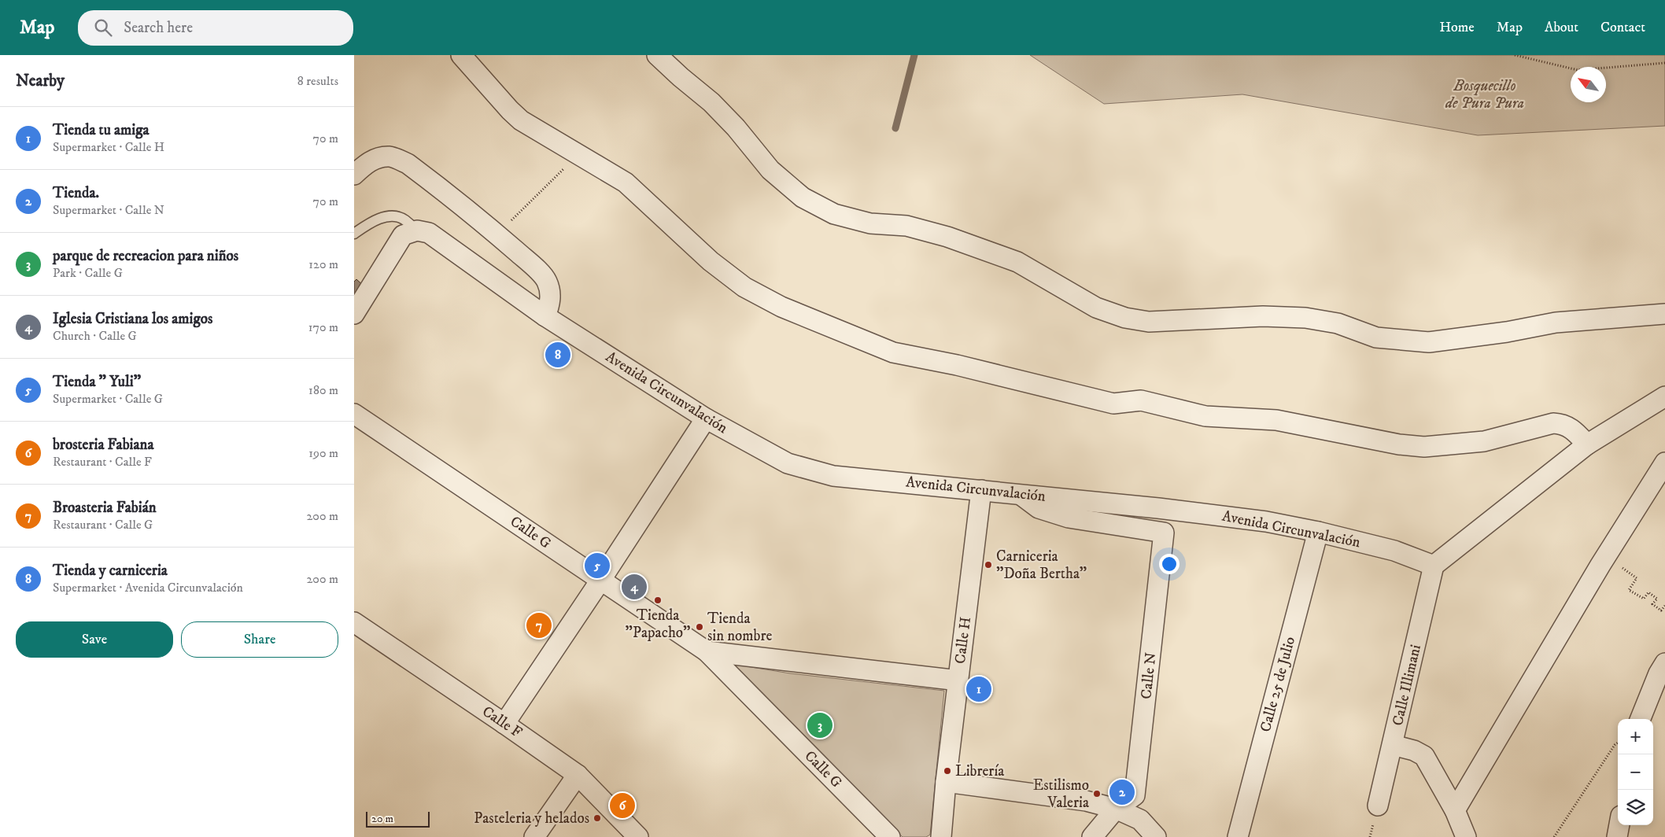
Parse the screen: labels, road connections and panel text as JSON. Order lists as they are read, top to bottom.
{
  "streets": {
    "street": [
      "Avenida Circunvalación",
      "Calle G",
      "Calle H",
      "Calle N",
      "Calle 25 de Julio",
      "Calle Illimani",
      "Calle F"
    ]
  },
  "crossings": [
    ["Avenida Circunvalación", "Calle H"],
    ["Avenida Circunvalación", "Calle N"],
    ["Avenida Circunvalación", "Calle 25 de Julio"],
    ["Avenida Circunvalación", "Calle Illimani"],
    ["Calle G", "Calle H"]
  ],
  "parks": ["Bosquecillo de Pura Pura"],
  "places": [
    "Carniceria \"Doña Bertha\"",
    "Tienda \"Papacho\"",
    "Tienda sin nombre",
    "Librería",
    "Estilismo Valeria",
    "Pasteleria y helados"
  ],
  "scale_bar": "20 m",
  "north": "top left",
  "page": {
    "header": "Map",
    "search": "Search here",
    "nav": [
      "Home",
      "Map",
      "About",
      "Contact"
    ],
    "heading": ["Nearby", "8 results"],
    "list": [
      {
        "mark": "1",
        "name": "Tienda tu amiga",
        "note": "Supermarket · Calle H",
        "value": "70 m"
      },
      {
        "mark": "2",
        "name": "Tienda.",
        "note": "Supermarket · Calle N",
        "value": "70 m"
      },
      {
        "mark": "3",
        "name": "parque de recreacion para niños",
        "note": "Park · Calle G",
        "value": "120 m"
      },
      {
        "mark": "4",
        "name": "Iglesia Cristiana los amigos",
        "note": "Church · Calle G",
        "value": "170 m"
      },
      {
        "mark": "5",
        "name": "Tienda \" Yuli\"",
        "note": "Supermarket · Calle G",
        "value": "180 m"
      },
      {
        "mark": "6",
        "name": "brosteria Fabiana",
        "note": "Restaurant · Calle F",
        "value": "190 m"
      },
      {
        "mark": "7",
        "name": "Broasteria Fabián",
        "note": "Restaurant · Calle G",
        "value": "200 m"
      },
      {
        "mark": "8",
        "name": "Tienda y carniceria",
        "note": "Supermarket · Avenida Circunvalación",
        "value": "200 m"
      }
    ],
    "pins": [
      "8",
      "5",
      "4",
      "7",
      "1",
      "3",
      "2",
      "6"
    ],
    "buttons": ["Save", "Share"],
    "map_buttons": ["+", "−"],
    "scale": "20 m"
  }
}
